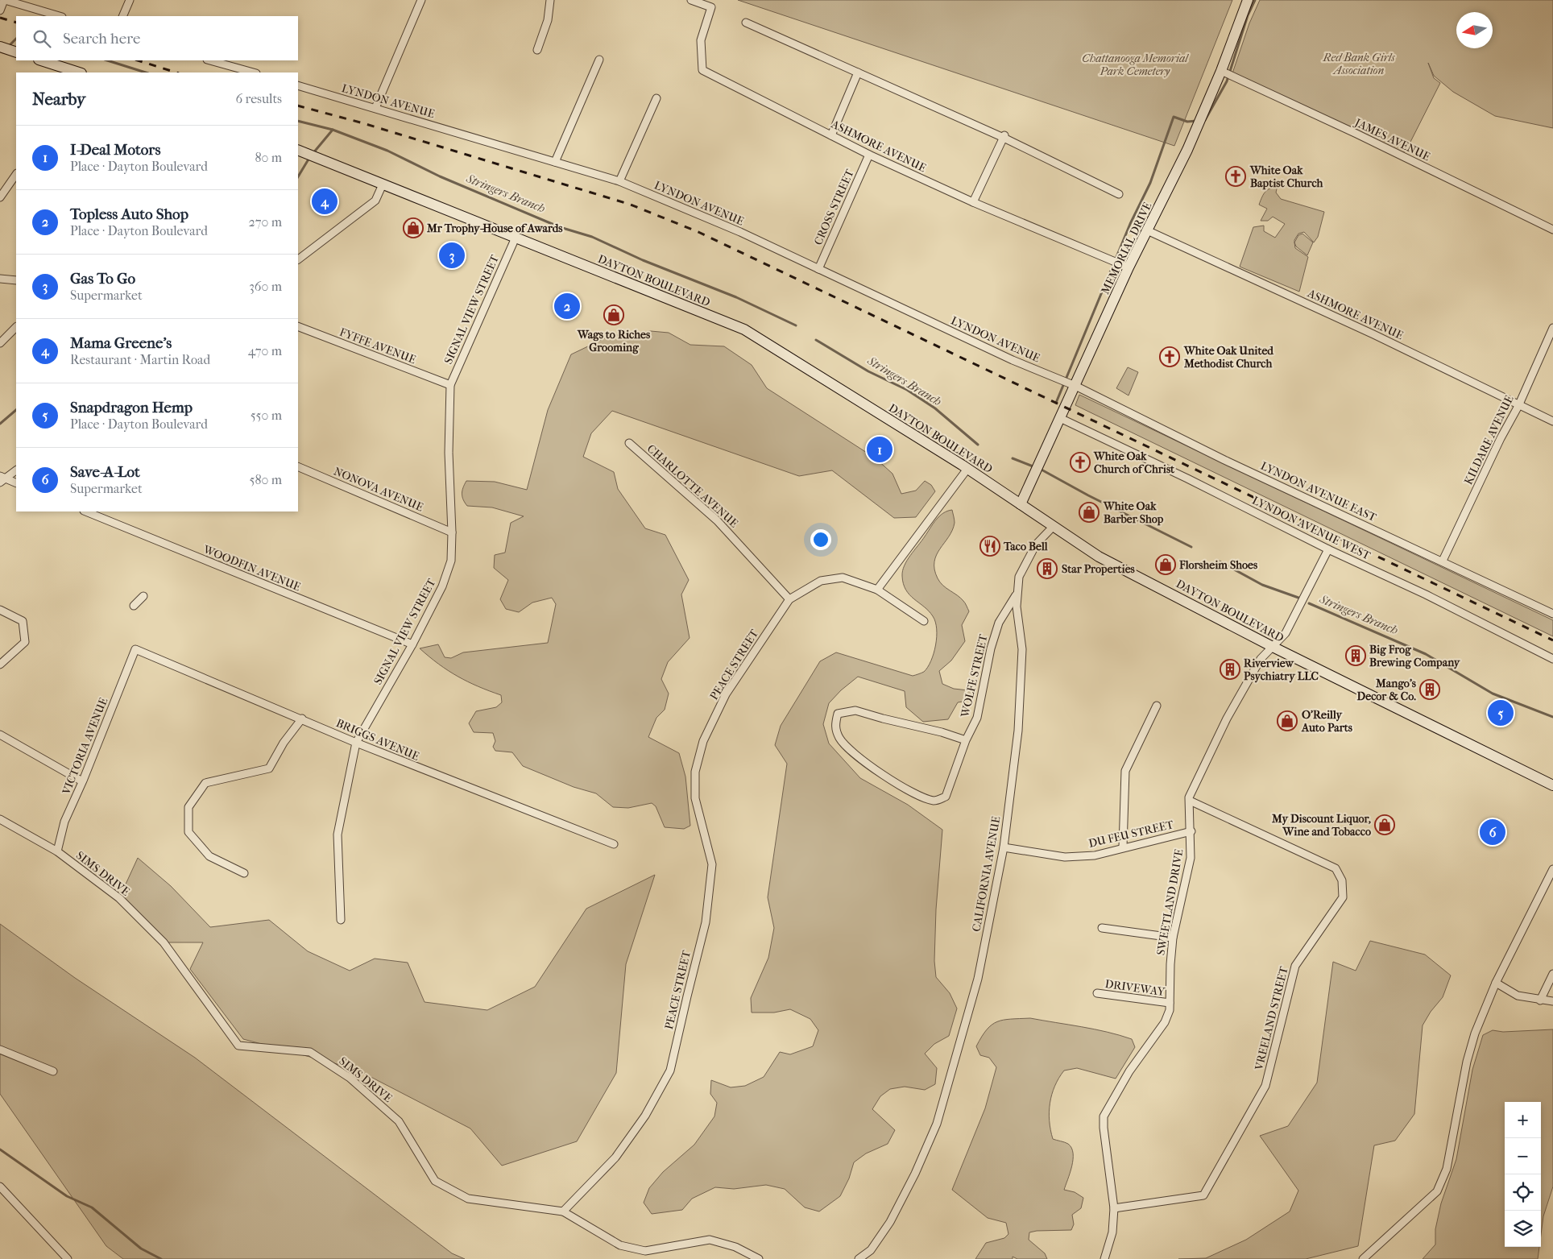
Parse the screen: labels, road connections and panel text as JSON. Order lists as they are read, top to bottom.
{
  "streets": {
    "main road": ["MEMORIAL DRIVE", "DAYTON BOULEVARD"],
    "street": [
      "LYNDON AVENUE",
      "JAMES AVENUE",
      "ASHMORE AVENUE",
      "CROSS STREET",
      "SIGNAL VIEW STREET",
      "FYFFE AVENUE",
      "KILDARE AVENUE",
      "CHARLOTTE AVENUE",
      "NONOVA AVENUE",
      "LYNDON AVENUE EAST",
      "LYNDON AVENUE WEST",
      "WOODFIN AVENUE",
      "PEACE STREET",
      "WOLFE STREET",
      "BRIGGS AVENUE",
      "VICTORIA AVENUE",
      "DU FEU STREET",
      "SIMS DRIVE",
      "CALIFORNIA AVENUE",
      "SWEETLAND DRIVE",
      "DRIVEWAY",
      "VREELAND STREET"
    ]
  },
  "crossings": [
    ["LYNDON AVENUE", "CROSS STREET"],
    ["LYNDON AVENUE", "MEMORIAL DRIVE"],
    ["LYNDON AVENUE", "LYNDON AVENUE EAST"],
    ["JAMES AVENUE", "MEMORIAL DRIVE"],
    ["ASHMORE AVENUE", "CROSS STREET"],
    ["ASHMORE AVENUE", "MEMORIAL DRIVE"],
    ["ASHMORE AVENUE", "KILDARE AVENUE"],
    ["MEMORIAL DRIVE", "DAYTON BOULEVARD"],
    ["MEMORIAL DRIVE", "LYNDON AVENUE EAST"],
    ["MEMORIAL DRIVE", "LYNDON AVENUE WEST"],
    ["DAYTON BOULEVARD", "SIGNAL VIEW STREET"],
    ["DAYTON BOULEVARD", "CALIFORNIA AVENUE"],
    ["DAYTON BOULEVARD", "SWEETLAND DRIVE"],
    ["SIGNAL VIEW STREET", "FYFFE AVENUE"],
    ["SIGNAL VIEW STREET", "NONOVA AVENUE"],
    ["SIGNAL VIEW STREET", "WOODFIN AVENUE"],
    ["SIGNAL VIEW STREET", "BRIGGS AVENUE"],
    ["KILDARE AVENUE", "LYNDON AVENUE EAST"],
    ["CHARLOTTE AVENUE", "PEACE STREET"],
    ["PEACE STREET", "SIMS DRIVE"],
    ["WOLFE STREET", "CALIFORNIA AVENUE"],
    ["BRIGGS AVENUE", "VICTORIA AVENUE"],
    ["VICTORIA AVENUE", "SIMS DRIVE"],
    ["DU FEU STREET", "CALIFORNIA AVENUE"],
    ["DU FEU STREET", "SWEETLAND DRIVE"],
    ["SWEETLAND DRIVE", "DRIVEWAY"],
    ["SWEETLAND DRIVE", "VREELAND STREET"]
  ],
  "water": ["Stringers Branch"],
  "parks": ["Red Bank Girls Association", "Chattanooga Memorial Park Cemetery"],
  "places": {
    "church": ["White Oak Baptist Church", "White Oak United Methodist Church", "White Oak Church of Christ"],
    "shop": [
      "Mr Trophy-House of Awards",
      "Wags to Riches Grooming",
      "White Oak Barber Shop",
      "Florsheim Shoes",
      "O'Reilly Auto Parts",
      "My Discount Liquor, Wine and Tobacco"
    ],
    "restaurant": ["Taco Bell"],
    "building": [
      "Star Properties",
      "Big Frog Brewing Company",
      "Riverview Psychiatry LLC",
      "Mango's Decor & Co."
    ]
  },
  "north": "left",
  "page": {
    "search": "Search here",
    "heading": ["Nearby", "6 results"],
    "list": [
      {
        "mark": "1",
        "name": "I-Deal Motors",
        "note": "Place · Dayton Boulevard",
        "value": "80 m"
      },
      {
        "mark": "2",
        "name": "Topless Auto Shop",
        "note": "Place · Dayton Boulevard",
        "value": "270 m"
      },
      {
        "mark": "3",
        "name": "Gas To Go",
        "note": "Supermarket",
        "value": "360 m"
      },
      {
        "mark": "4",
        "name": "Mama Greene's",
        "note": "Restaurant · Martin Road",
        "value": "470 m"
      },
      {
        "mark": "5",
        "name": "Snapdragon Hemp",
        "note": "Place · Dayton Boulevard",
        "value": "550 m"
      },
      {
        "mark": "6",
        "name": "Save-A-Lot",
        "note": "Supermarket",
        "value": "580 m"
      }
    ],
    "pins": [
      "4",
      "3",
      "2",
      "1",
      "5",
      "6"
    ],
    "map_buttons": ["+", "−"]
  }
}
